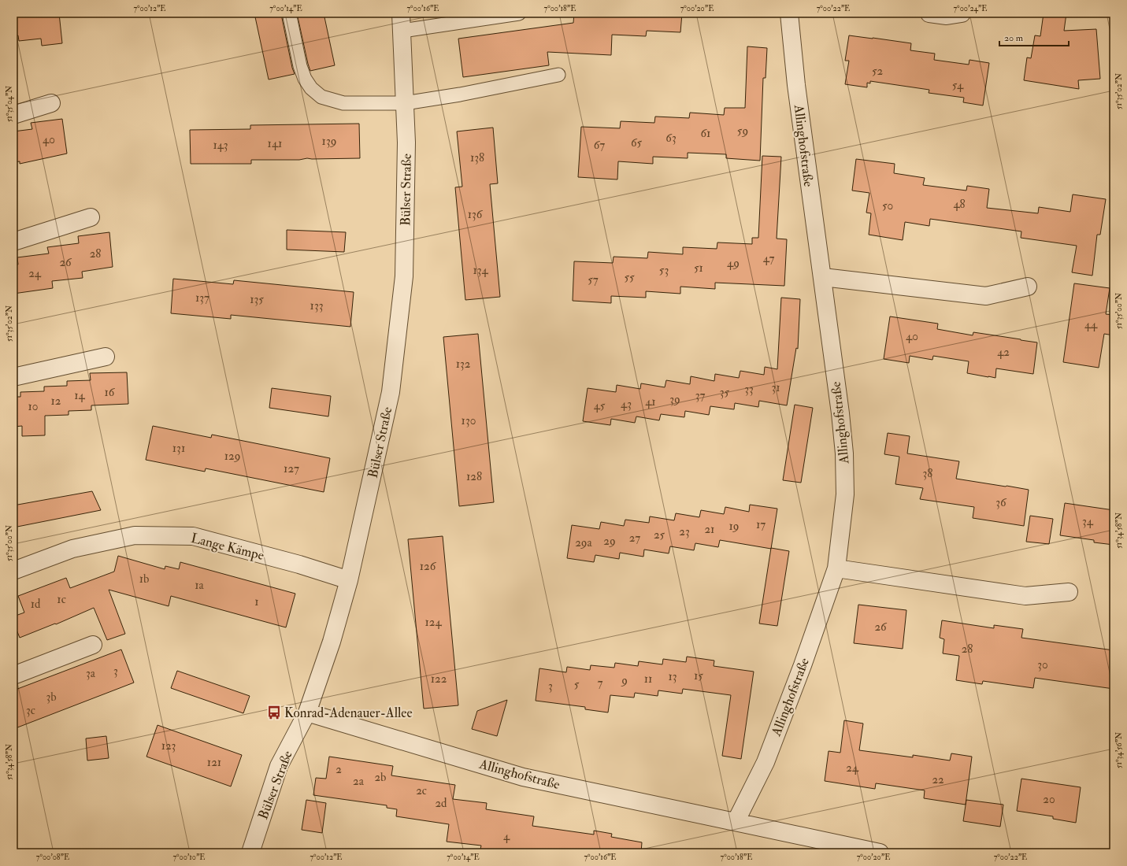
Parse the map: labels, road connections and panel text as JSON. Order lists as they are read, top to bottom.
{
  "streets": {
    "street": ["Allinghofstraße", "Bülser Straße", "Lange Kämpe"]
  },
  "crossings": [
    ["Allinghofstraße", "Bülser Straße"],
    ["Bülser Straße", "Lange Kämpe"]
  ],
  "places": {
    "bus stop": ["Konrad-Adenauer-Allee"]
  },
  "house_numbers": [
    "52",
    "54",
    "59",
    "61",
    "63",
    "40",
    "139",
    "65",
    "141",
    "143",
    "67",
    "138",
    "48",
    "50",
    "136",
    "28",
    "47",
    "26",
    "49",
    "51",
    "134",
    "53",
    "24",
    "55",
    "57",
    "137",
    "135",
    "133",
    "44",
    "40",
    "42",
    "132",
    "31",
    "33",
    "16",
    "35",
    "14",
    "37",
    "39",
    "12",
    "41",
    "43",
    "45",
    "10",
    "130",
    "131",
    "129",
    "127",
    "38",
    "128",
    "36",
    "34",
    "17",
    "19",
    "21",
    "23",
    "25",
    "27",
    "29",
    "29a",
    "126",
    "1b",
    "1a",
    "1c",
    "1",
    "1d",
    "124",
    "26",
    "28",
    "30",
    "3",
    "3a",
    "15",
    "13",
    "122",
    "11",
    "9",
    "7",
    "5",
    "3",
    "3b",
    "3c",
    "123",
    "121",
    "24",
    "2",
    "2b",
    "22",
    "2a",
    "2c",
    "20",
    "2d",
    "4"
  ],
  "scale_bar": "20 m",
  "coordinates": [
    "7°00'12\"E",
    "7°00'14\"E",
    "7°00'16\"E",
    "7°00'18\"E",
    "7°00'20\"E",
    "7°00'22\"E",
    "7°00'24\"E",
    "51°35'02\"N",
    "51°35'04\"N",
    "51°35'00\"N",
    "51°34'58\"N",
    "51°34'56\"N",
    "7°00'08\"E",
    "7°00'10\"E"
  ]
}
